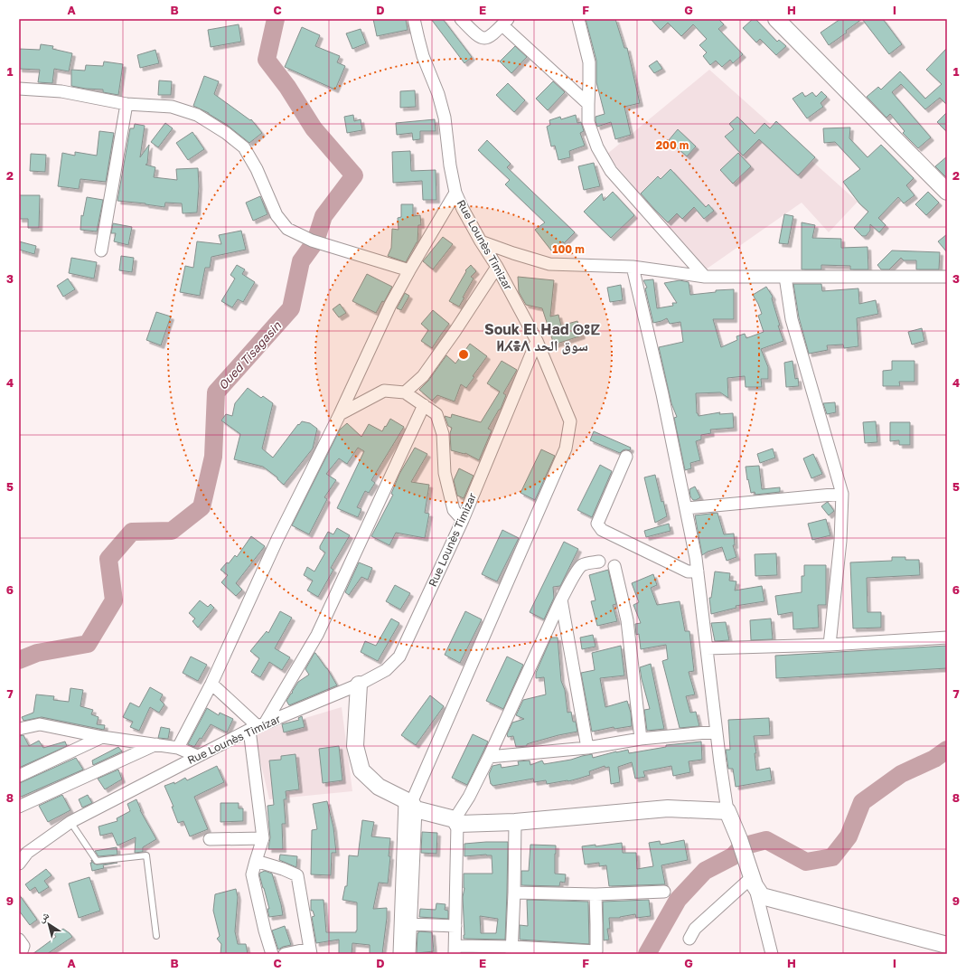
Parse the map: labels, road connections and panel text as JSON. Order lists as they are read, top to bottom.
{
  "streets": {
    "street": ["Rue Lounès Timizar"]
  },
  "districts": ["Souk El Had ⵙⵓⵇ ⵍⵃⴻⴷ سوق الحد"],
  "water": ["Oued Tisagasin"],
  "north": "top left",
  "grid": {
    "columns": [
      "A",
      "B",
      "C",
      "D",
      "E",
      "F",
      "G",
      "H",
      "I"
    ],
    "rows": [
      "1",
      "2",
      "3",
      "4",
      "5",
      "6",
      "7",
      "8",
      "9"
    ]
  },
  "rings": ["200 m", "100 m"]
}
